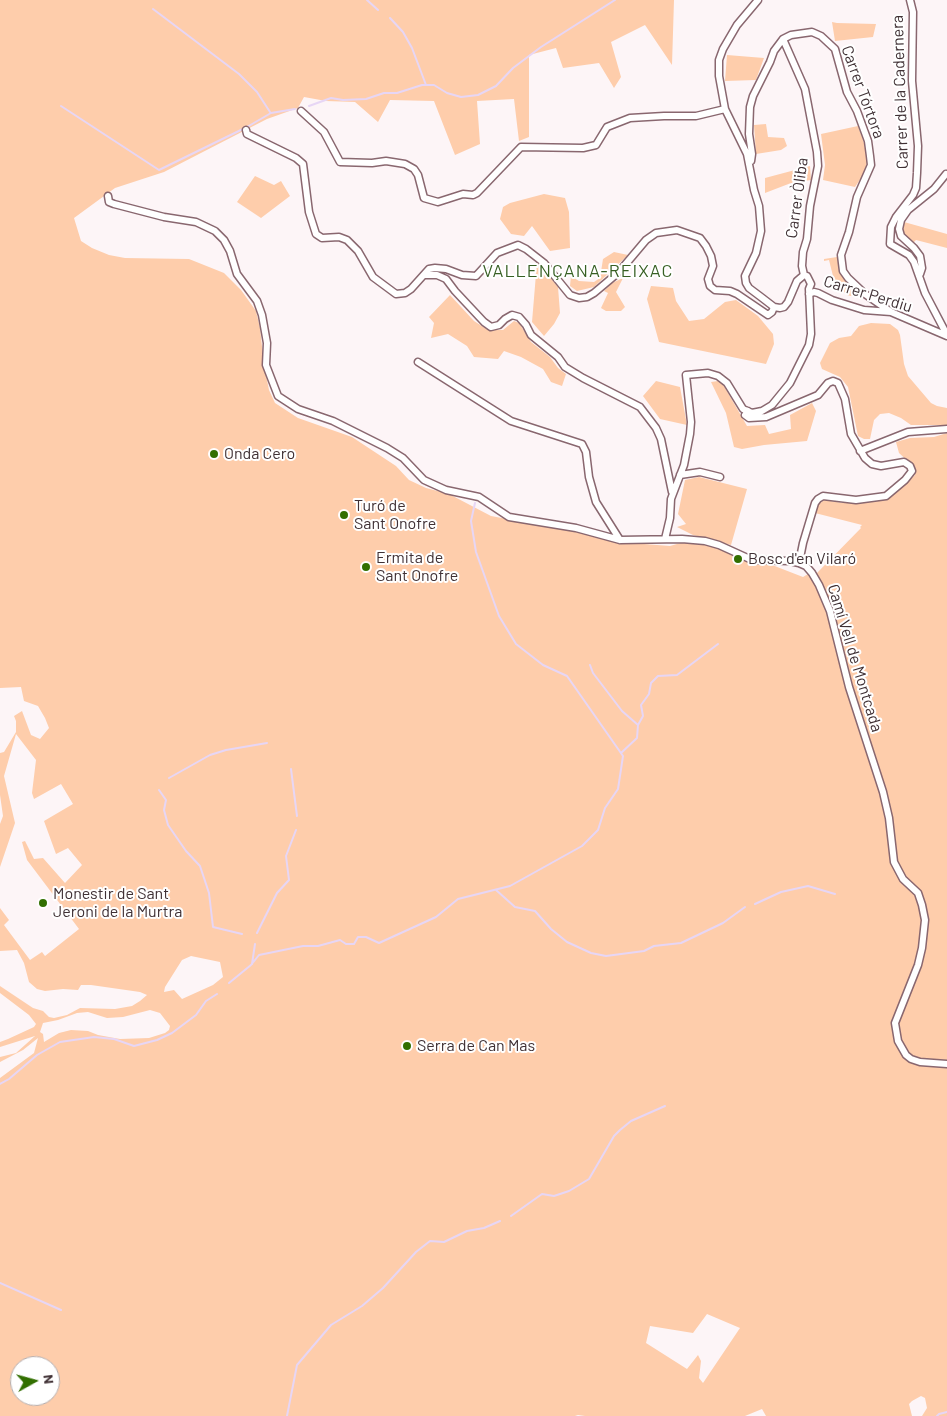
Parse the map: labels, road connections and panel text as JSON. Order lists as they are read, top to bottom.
{
  "streets": {
    "street": [
      "Carrer Tórtora",
      "Carrer de la Cadernera",
      "Carrer Òliba",
      "Carrer Perdiu",
      "Camí Vell de Montcada"
    ]
  },
  "crossings": [
    ["Carrer Tórtora", "Carrer Òliba"],
    ["Carrer Tórtora", "Carrer Perdiu"],
    ["Carrer de la Cadernera", "Carrer Perdiu"]
  ],
  "districts": ["VALLENÇANA-REIXAC"],
  "places": [
    "Onda Cero",
    "Turó de Sant Onofre",
    "Bosc d'en Vilaró",
    "Ermita de Sant Onofre",
    "Monestir de Sant Jeroni de la Murtra",
    "Serra de Can Mas"
  ],
  "north": "right"
}
